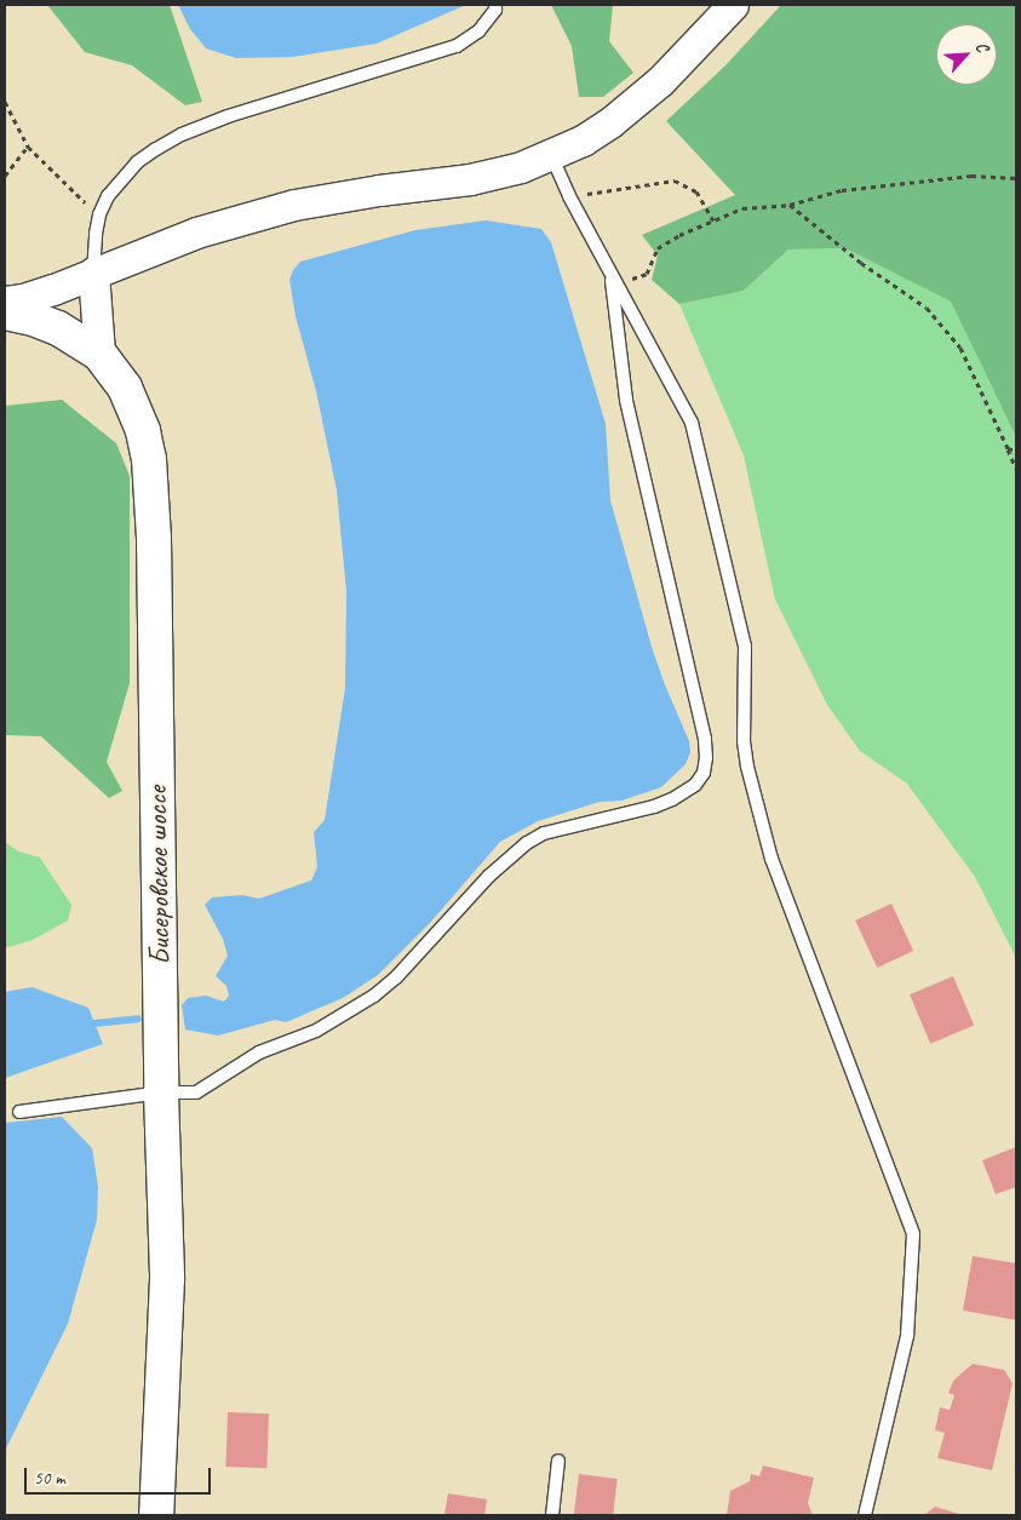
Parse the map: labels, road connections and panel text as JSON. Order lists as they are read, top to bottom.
{
  "streets": {
    "main road": ["Бисеровское шоссе"]
  },
  "scale_bar": "50 m",
  "north": "top right"
}
